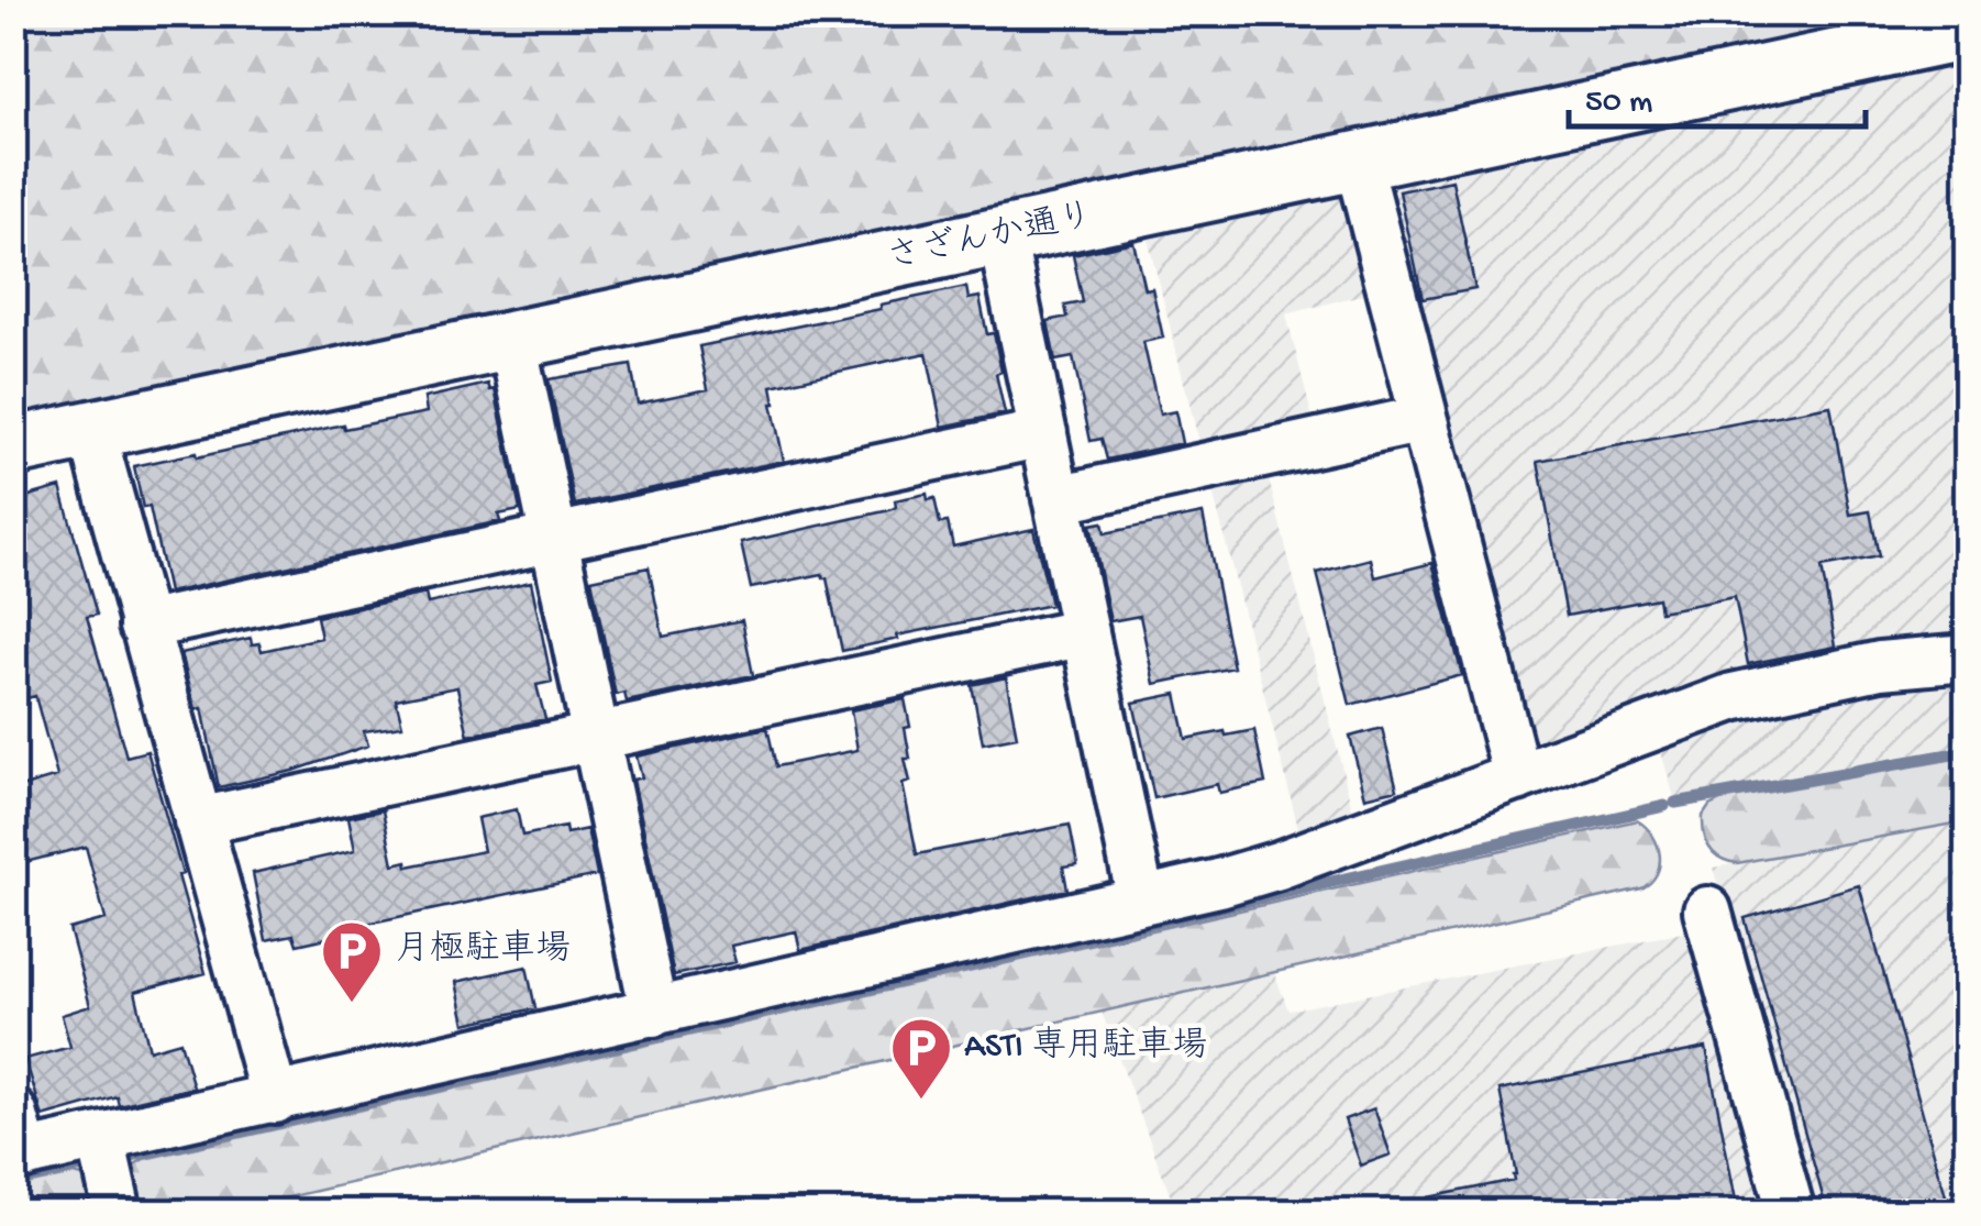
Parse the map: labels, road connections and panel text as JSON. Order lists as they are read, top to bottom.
{
  "streets": {
    "street": ["さざんか通り"]
  },
  "places": {
    "parking": ["月極駐車場", "ASTI 専用駐車場"]
  },
  "scale_bar": "50 m"
}
